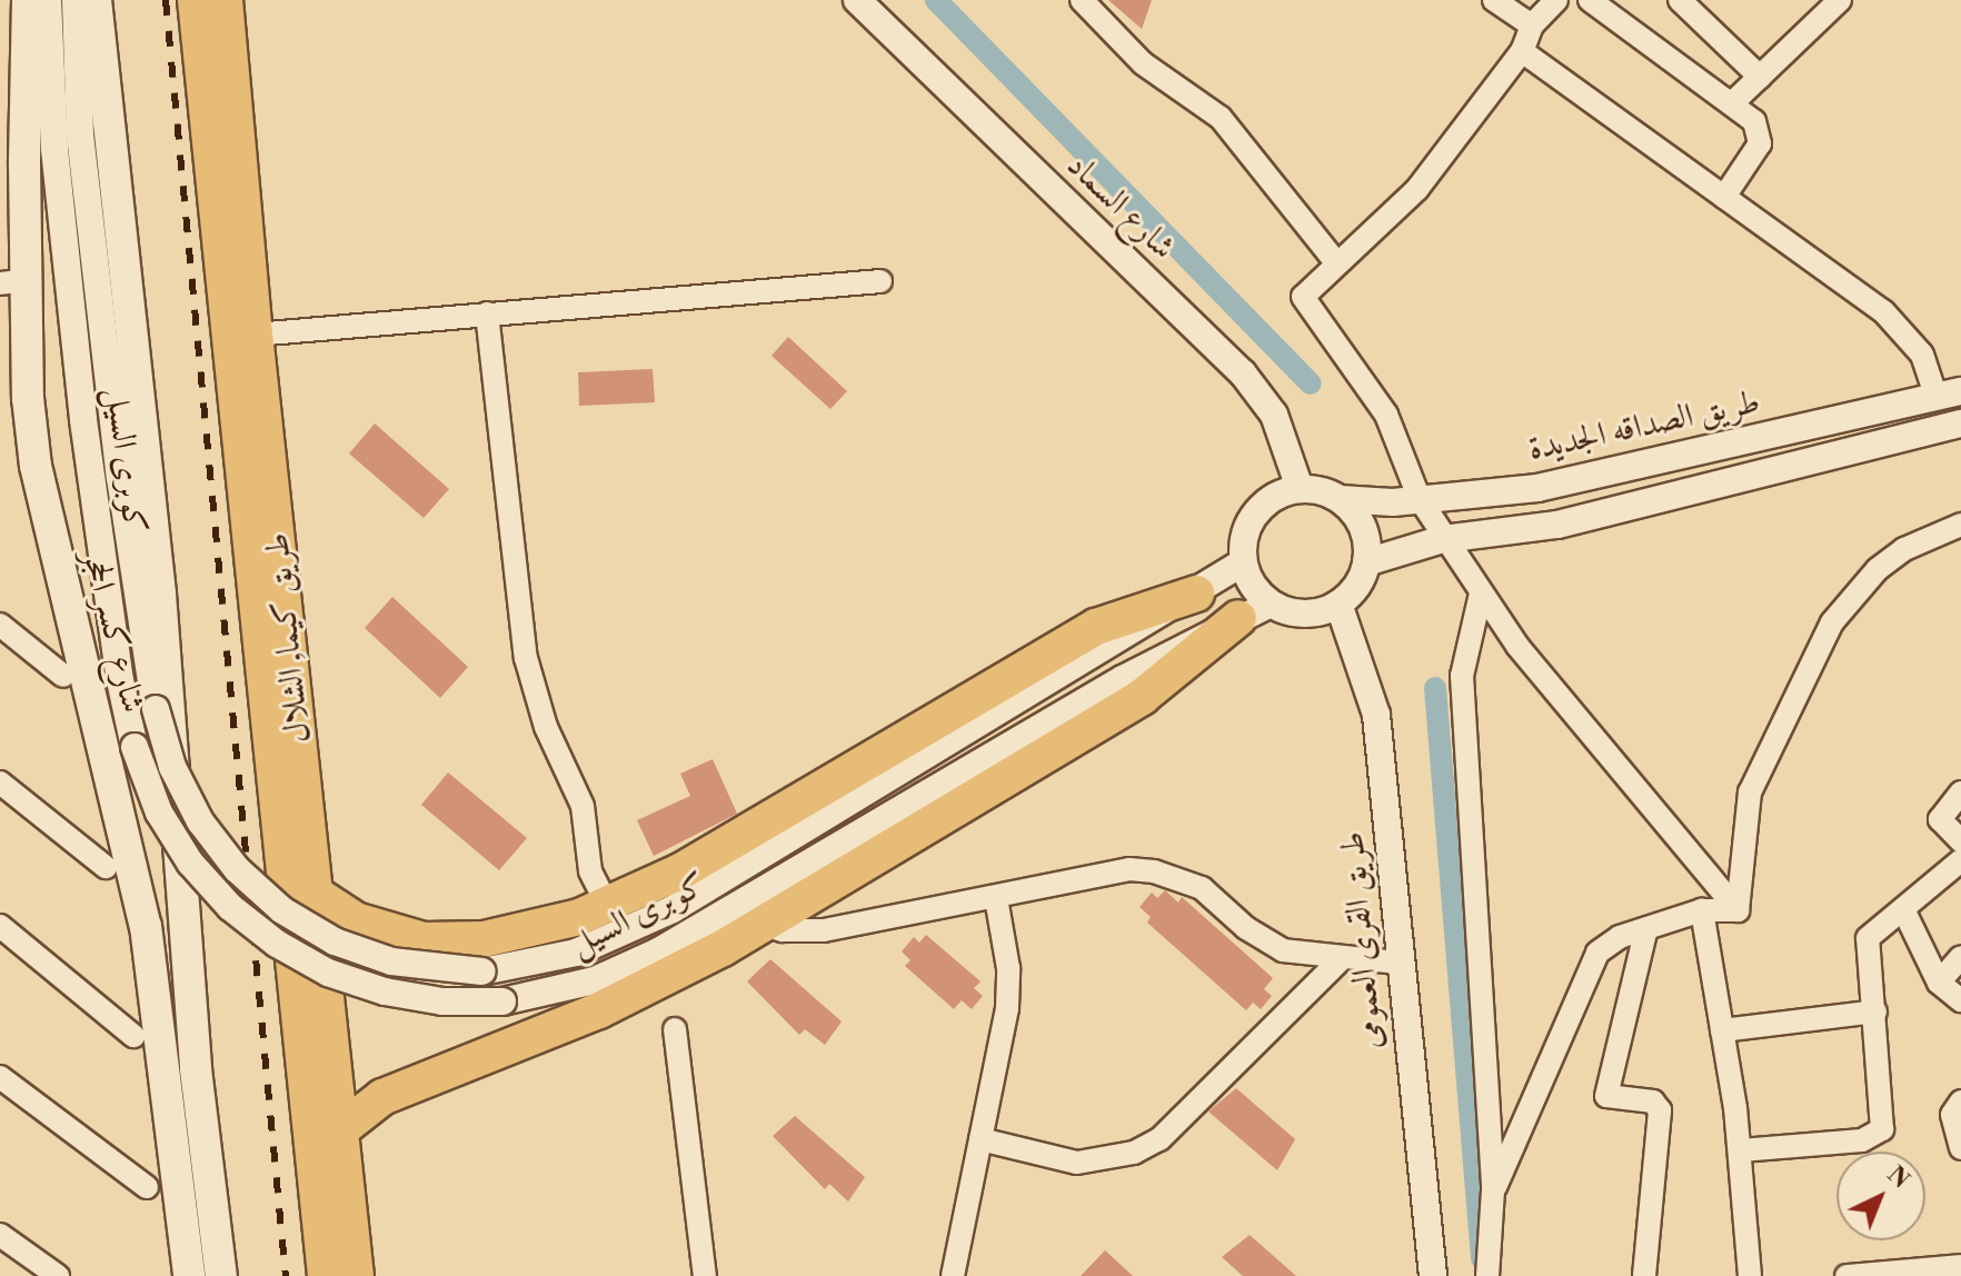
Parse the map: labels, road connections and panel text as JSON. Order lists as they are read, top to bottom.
{
  "streets": {
    "highway": ["طريق كيما, الشلال"],
    "main road": ["شارع كسر الحجر"],
    "street": [
      "شارع السماد",
      "طريق الصداقه الجديدة",
      "كوبرى السيل",
      "طريق القرى العمومى"
    ]
  },
  "crossings": [
    ["شارع السماد", "طريق الصداقه الجديدة"],
    ["شارع السماد", "كوبرى السيل"],
    ["شارع السماد", "طريق القرى العمومى"],
    ["طريق الصداقه الجديدة", "كوبرى السيل"],
    ["طريق الصداقه الجديدة", "طريق القرى العمومى"],
    ["كوبرى السيل", "طريق القرى العمومى"]
  ],
  "north": "top right"
}
